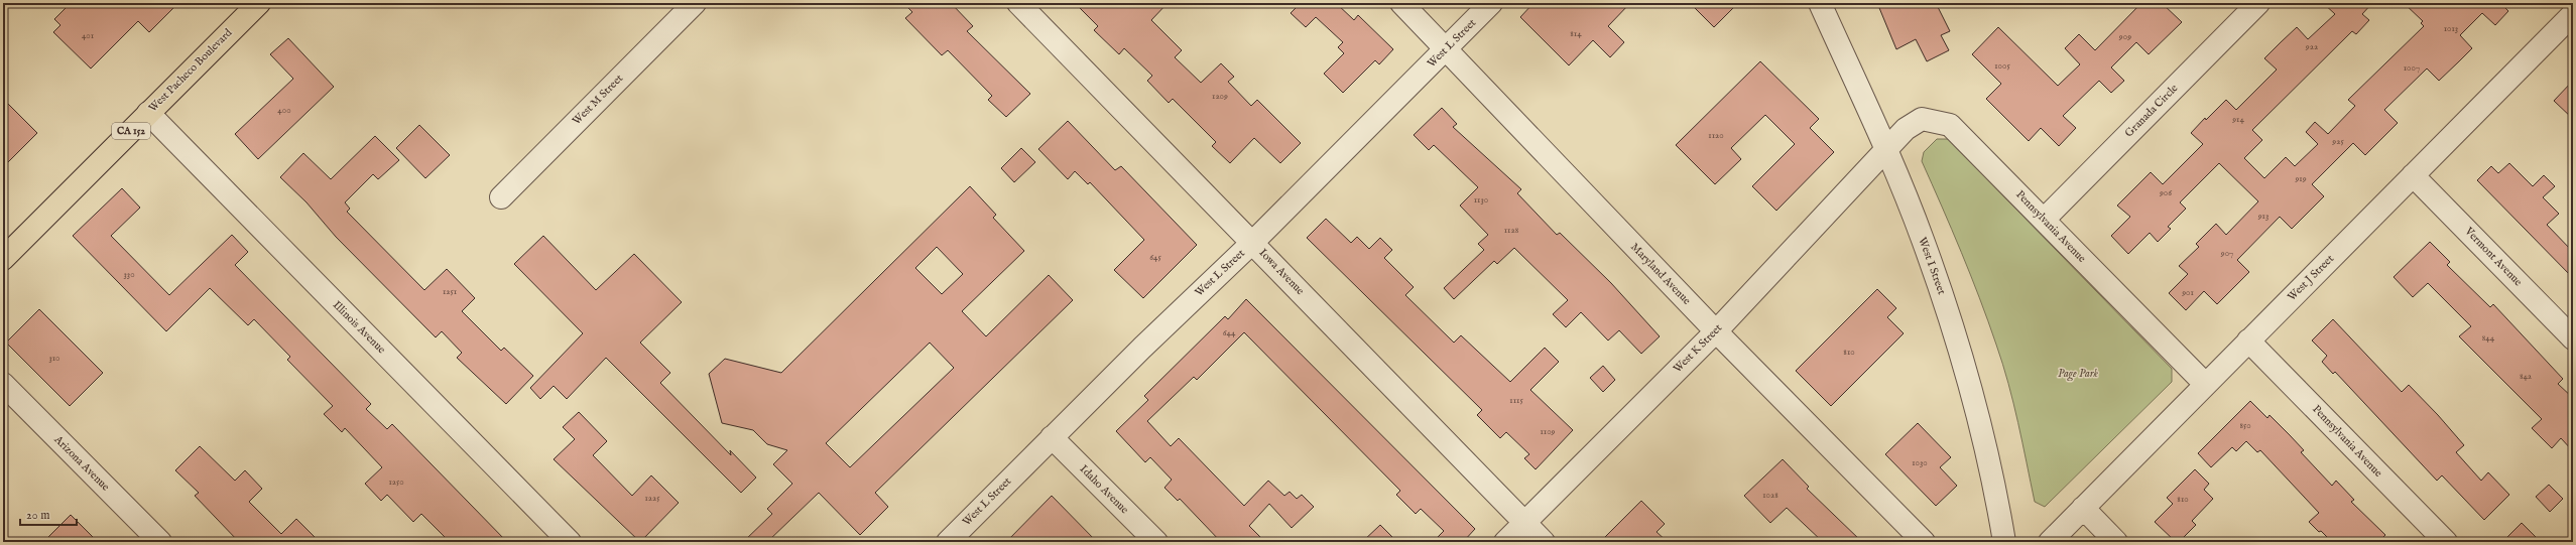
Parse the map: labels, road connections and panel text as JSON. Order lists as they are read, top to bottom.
{
  "streets": {
    "highway": ["West Pacheco Boulevard", "CA 152"],
    "street": [
      "West L Street",
      "West M Street",
      "Granada Circle",
      "Pennsylvania Avenue",
      "Vermont Avenue",
      "West I Street",
      "Iowa Avenue",
      "Maryland Avenue",
      "West J Street",
      "Illinois Avenue",
      "West K Street",
      "Arizona Avenue",
      "Idaho Avenue"
    ]
  },
  "crossings": [
    ["West L Street", "Iowa Avenue"],
    ["West L Street", "Maryland Avenue"],
    ["West L Street", "Idaho Avenue"],
    ["West Pacheco Boulevard", "Illinois Avenue"],
    ["Granada Circle", "Pennsylvania Avenue"],
    ["Pennsylvania Avenue", "West I Street"],
    ["Pennsylvania Avenue", "West J Street"],
    ["Pennsylvania Avenue", "West K Street"],
    ["Vermont Avenue", "West J Street"],
    ["West I Street", "West K Street"],
    ["Iowa Avenue", "West K Street"],
    ["Maryland Avenue", "West K Street"]
  ],
  "parks": ["Page Park"],
  "house_numbers": [
    "1013",
    "814",
    "401",
    "909",
    "922",
    "1005",
    "1007",
    "1209",
    "400",
    "914",
    "1120",
    "925",
    "919",
    "906",
    "1130",
    "913",
    "1128",
    "907",
    "645",
    "330",
    "1251",
    "901",
    "644",
    "844",
    "810",
    "310",
    "842",
    "1115",
    "850",
    "1109",
    "1030",
    "1250",
    "1028",
    "1225",
    "810"
  ],
  "scale_bar": "20 m"
}
